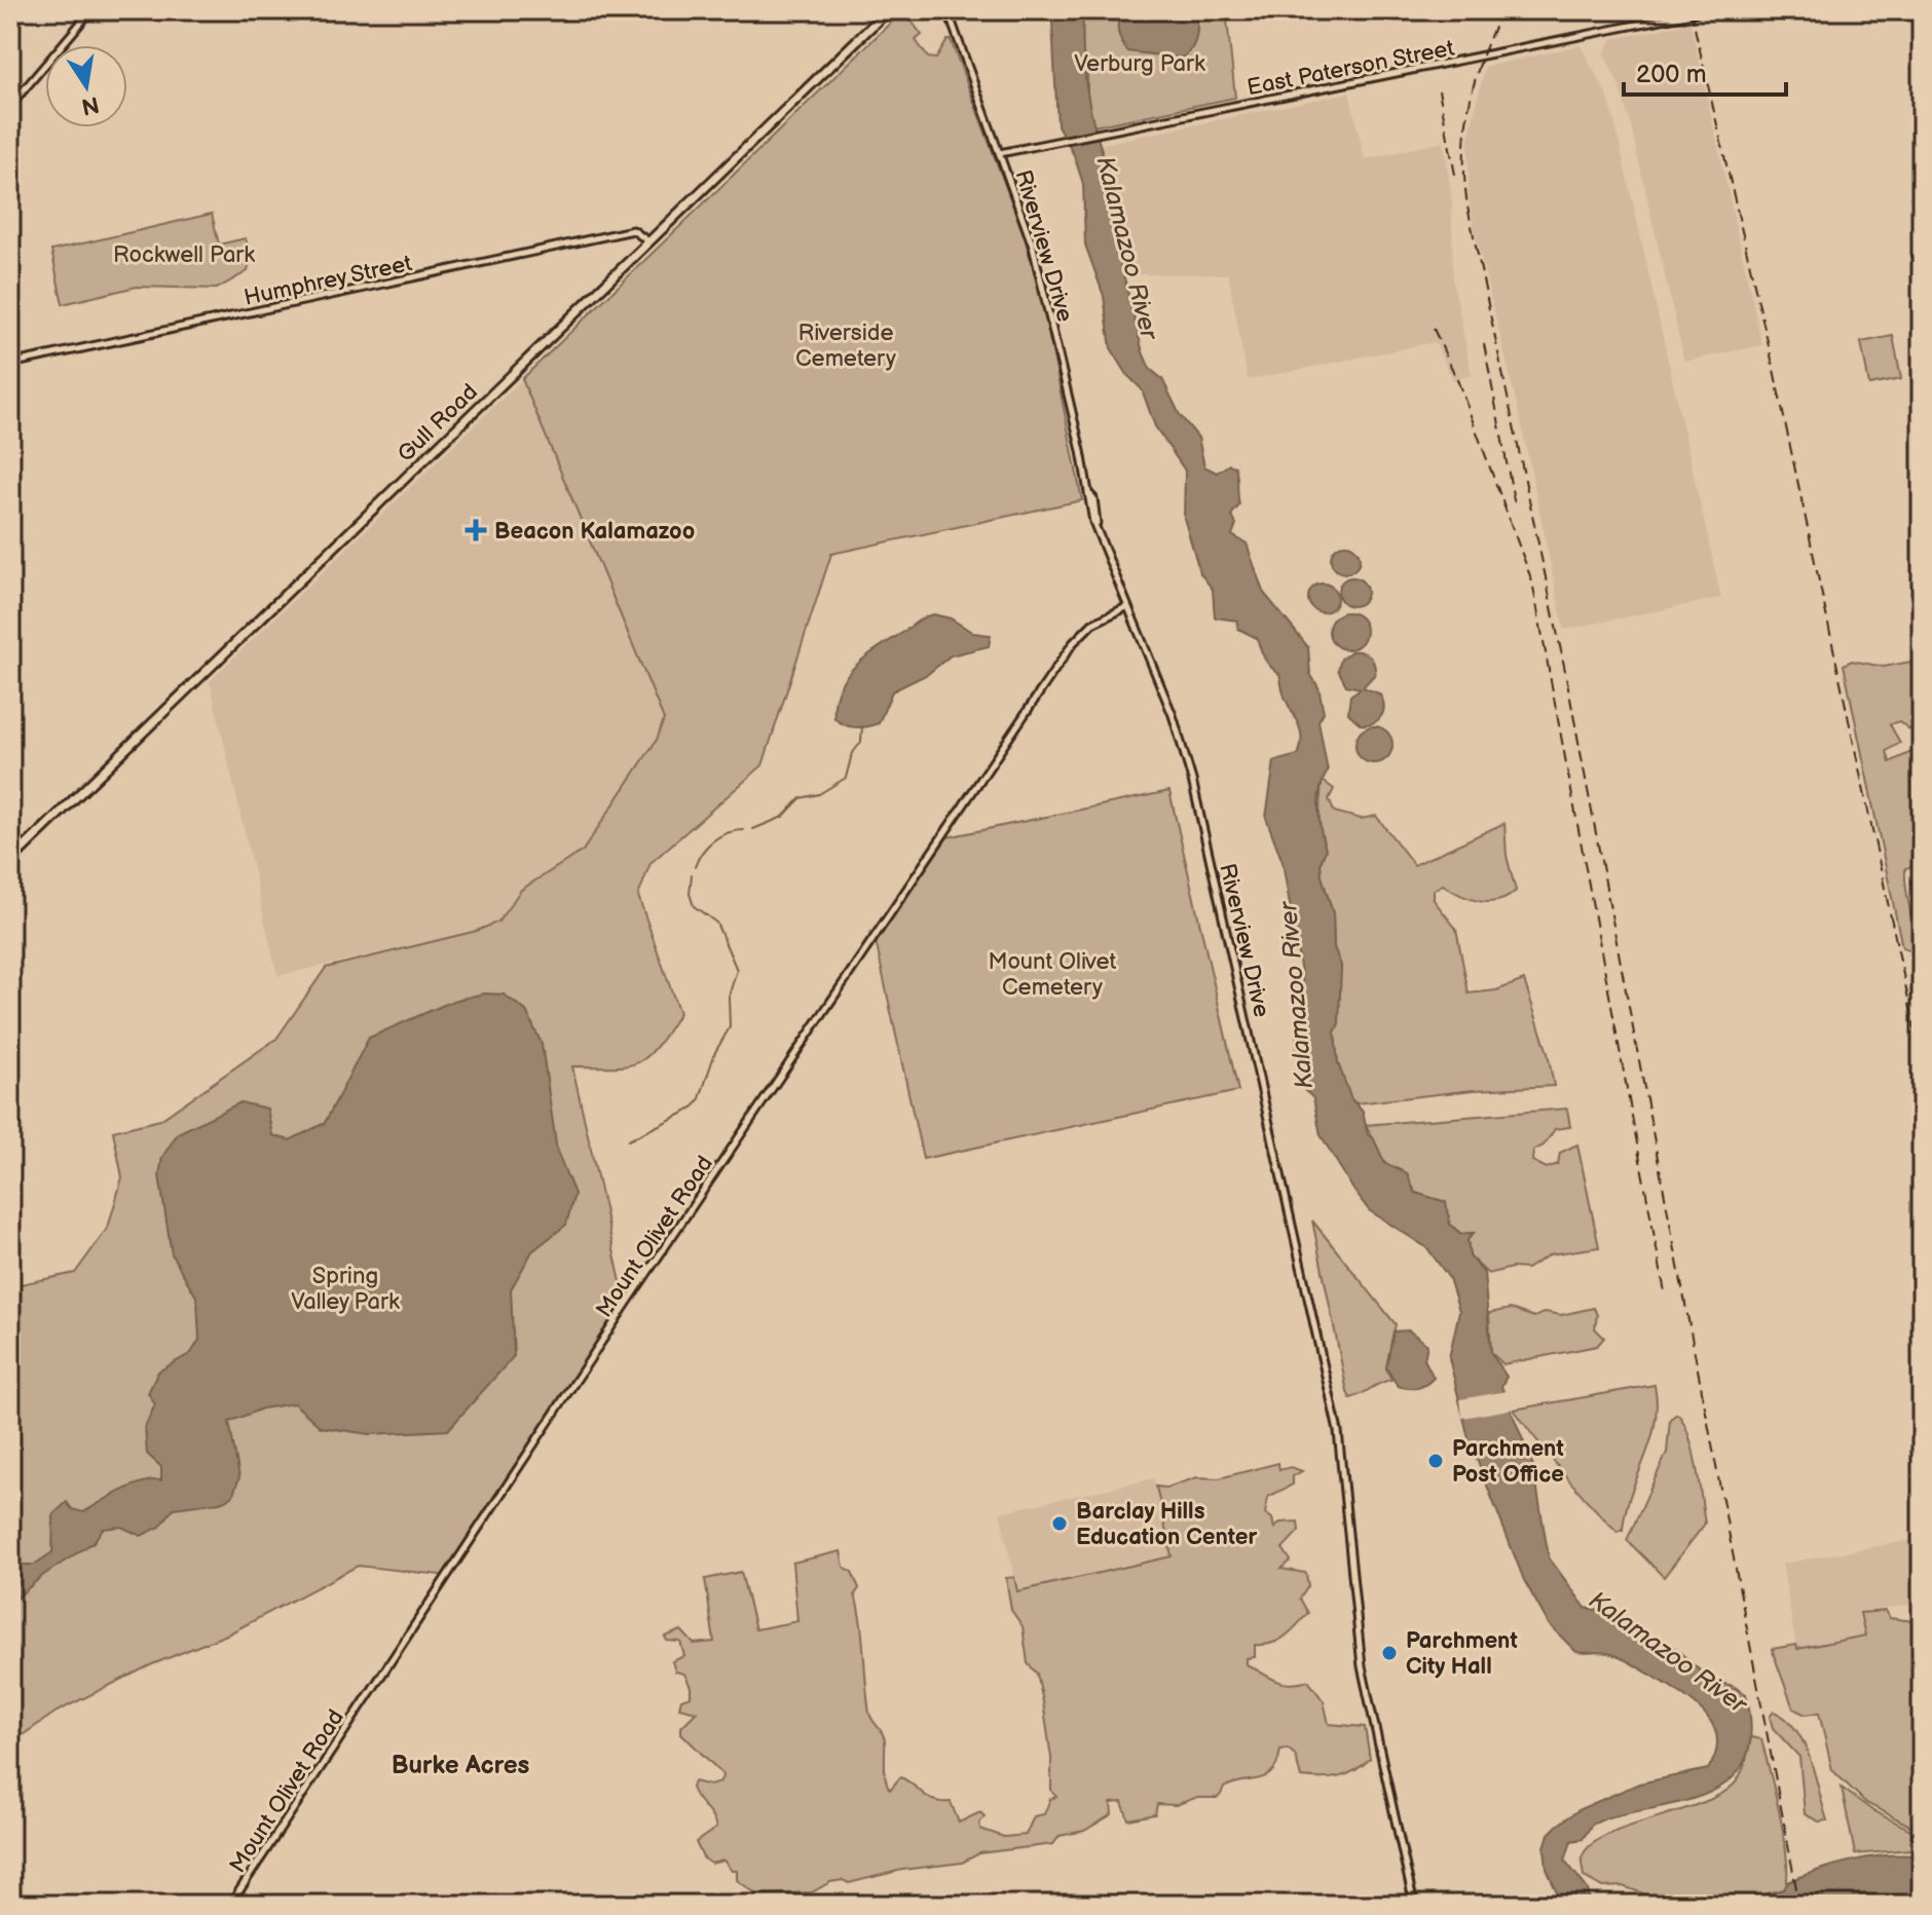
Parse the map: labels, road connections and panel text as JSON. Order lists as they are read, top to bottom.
{
  "streets": {
    "main road": ["Gull Road"],
    "street": [
      "East Paterson Street",
      "Riverview Drive",
      "Humphrey Street",
      "Mount Olivet Road"
    ]
  },
  "crossings": [
    ["East Paterson Street", "Riverview Drive"],
    ["Riverview Drive", "Mount Olivet Road"],
    ["Humphrey Street", "Gull Road"]
  ],
  "districts": ["Burke Acres"],
  "water": ["Kalamazoo River"],
  "parks": [
    "Verburg Park",
    "Rockwell Park",
    "Riverside Cemetery",
    "Mount Olivet Cemetery",
    "Spring Valley Park"
  ],
  "places": {
    "health": ["Beacon Kalamazoo"],
    "other": ["Parchment Post Office", "Barclay Hills Education Center", "Parchment City Hall"]
  },
  "scale_bar": "200 m",
  "north": "bottom"
}
